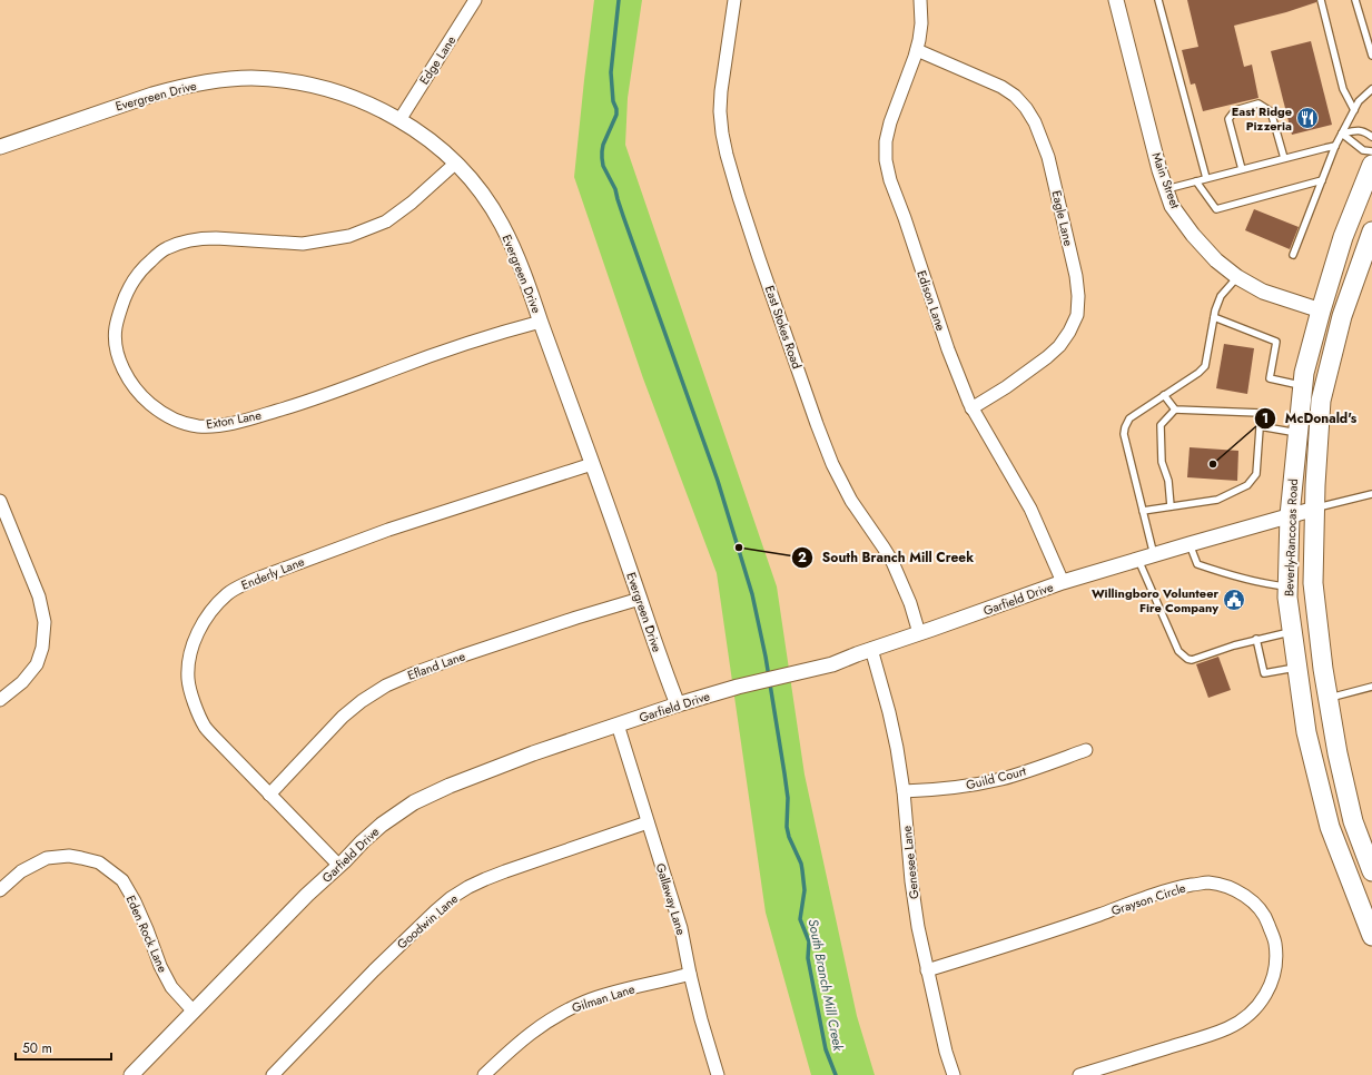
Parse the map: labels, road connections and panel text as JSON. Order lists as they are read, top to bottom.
{
  "streets": {
    "main road": ["Beverly-Rancocas Road"],
    "street": [
      "Edge Lane",
      "Evergreen Drive",
      "Main Street",
      "Eagle Lane",
      "Edison Lane",
      "East Stokes Road",
      "Exton Lane",
      "Enderly Lane",
      "Garfield Drive",
      "Efland Lane",
      "Guild Court",
      "Genesee Lane",
      "Gallaway Lane",
      "Grayson Circle",
      "Goodwin Lane",
      "Eden Rock Lane",
      "Gilman Lane"
    ]
  },
  "crossings": [
    ["Edge Lane", "Evergreen Drive"],
    ["Evergreen Drive", "Exton Lane"],
    ["Evergreen Drive", "Enderly Lane"],
    ["Evergreen Drive", "Garfield Drive"],
    ["Evergreen Drive", "Efland Lane"],
    ["Main Street", "Beverly-Rancocas Road"],
    ["Eagle Lane", "Edison Lane"],
    ["Edison Lane", "Garfield Drive"],
    ["East Stokes Road", "Garfield Drive"],
    ["Beverly-Rancocas Road", "Garfield Drive"],
    ["Enderly Lane", "Garfield Drive"],
    ["Enderly Lane", "Efland Lane"],
    ["Garfield Drive", "Genesee Lane"],
    ["Garfield Drive", "Gallaway Lane"],
    ["Garfield Drive", "Eden Rock Lane"],
    ["Guild Court", "Genesee Lane"],
    ["Genesee Lane", "Grayson Circle"],
    ["Gallaway Lane", "Goodwin Lane"],
    ["Gallaway Lane", "Gilman Lane"]
  ],
  "water": ["South Branch Mill Creek"],
  "places": {
    "restaurant": ["East Ridge Pizzeria"],
    "other": ["McDonald's", "South Branch Mill Creek"],
    "public building": ["Willingboro Volunteer Fire Company"]
  },
  "scale_bar": "50 m"
}
